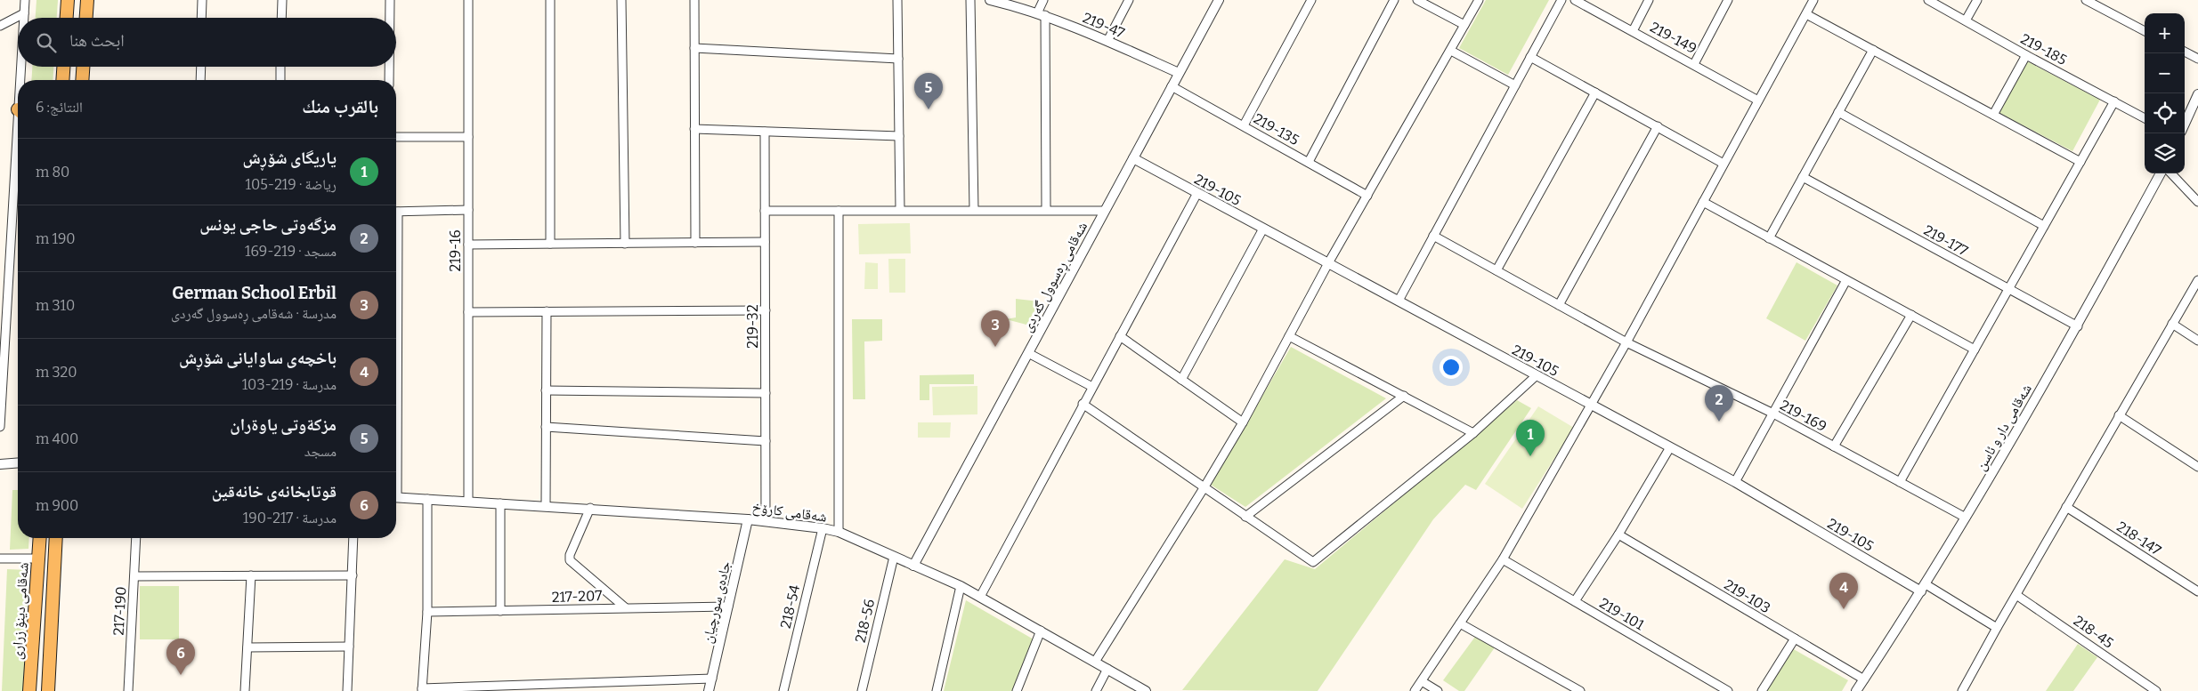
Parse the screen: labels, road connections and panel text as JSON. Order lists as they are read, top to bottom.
{
  "streets": {
    "main road": ["شەقامی دینۆ زراری"],
    "street": [
      "219-47",
      "219-149",
      "219-185",
      "219-135",
      "219-105",
      "219-177",
      "219-16",
      "شەقامی ڕەسوول گەردی",
      "219-32",
      "219-169",
      "شەقامی دار و ئاسن",
      "شەقامی کارۆخ",
      "218-147",
      "217-207",
      "219-103",
      "جادەی سورچیان",
      "218-54",
      "217-190",
      "219-101",
      "218-56",
      "218-45"
    ]
  },
  "crossings": [
    ["219-47", "شەقامی ڕەسوول گەردی"],
    ["219-135", "شەقامی ڕەسوول گەردی"],
    ["219-105", "شەقامی ڕەسوول گەردی"],
    ["219-105", "شەقامی دار و ئاسن"],
    ["219-177", "شەقامی دار و ئاسن"],
    ["219-16", "شەقامی کارۆخ"],
    ["شەقامی ڕەسوول گەردی", "شەقامی کارۆخ"],
    ["219-32", "شەقامی کارۆخ"],
    ["219-169", "شەقامی دار و ئاسن"],
    ["شەقامی دار و ئاسن", "219-103"],
    ["شەقامی کارۆخ", "جادەی سورچیان"],
    ["شەقامی کارۆخ", "218-54"],
    ["شەقامی کارۆخ", "218-56"],
    ["217-207", "جادەی سورچیان"]
  ],
  "page": {
    "map_buttons": ["+", "−"],
    "search": "ابحث هنا",
    "pins": [
      "5",
      "3",
      "2",
      "1",
      "4",
      "6"
    ],
    "heading": ["بالقرب منك", "النتائج: 6"],
    "list": [
      {
        "mark": "1",
        "name": "یاریگای شۆڕش",
        "note": "رياضة · 219-105",
        "value": "80 m"
      },
      {
        "mark": "2",
        "name": "مزگەوتی حاجی یونس",
        "note": "مسجد · 219-169",
        "value": "190 m"
      },
      {
        "mark": "3",
        "name": "German School Erbil",
        "note": "مدرسة · شەقامی ڕەسوول گەردی",
        "value": "310 m"
      },
      {
        "mark": "4",
        "name": "باخچەی ساوایانی شۆڕش",
        "note": "مدرسة · 219-103",
        "value": "320 m"
      },
      {
        "mark": "5",
        "name": "مزكةوتى ياوةران",
        "note": "مسجد",
        "value": "400 m"
      },
      {
        "mark": "6",
        "name": "قوتابخانەی خانەقین",
        "note": "مدرسة · 217-190",
        "value": "900 m"
      }
    ]
  }
}
